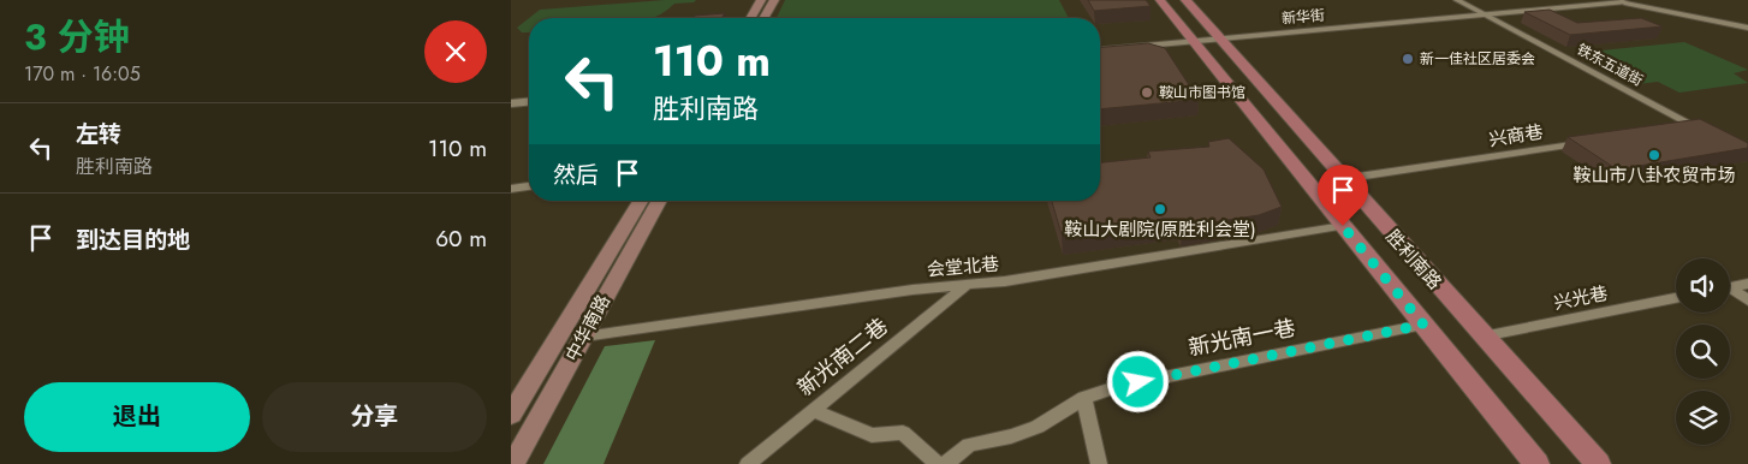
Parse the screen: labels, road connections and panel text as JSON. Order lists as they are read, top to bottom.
{
  "streets": {
    "main road": ["胜利南路", "中华南路"],
    "street": [
      "新华街",
      "铁东五道街",
      "兴商巷",
      "会堂北巷",
      "兴光巷",
      "新光南一巷",
      "新光南二巷"
    ]
  },
  "crossings": [
    ["新华街", "铁东五道街"],
    ["新华街", "胜利南路"],
    ["兴商巷", "胜利南路"],
    ["胜利南路", "会堂北巷"],
    ["胜利南路", "兴光巷"],
    ["胜利南路", "新光南一巷"],
    ["会堂北巷", "中华南路"],
    ["会堂北巷", "新光南二巷"]
  ],
  "places": [
    "新一佳社区居委会",
    "鞍山市图书馆",
    "鞍山市八卦农贸市场",
    "鞍山大剧院(原胜利会堂)"
  ],
  "page": {
    "heading": ["3 分钟", "170 m · 16:05"],
    "turn": ["110 m", "胜利南路"],
    "list": [
      {
        "name": "左转",
        "note": "胜利南路",
        "value": "110 m"
      },
      {
        "name": "到达目的地",
        "value": "60 m"
      }
    ],
    "then": "然后",
    "buttons": ["退出", "分享"]
  }
}
